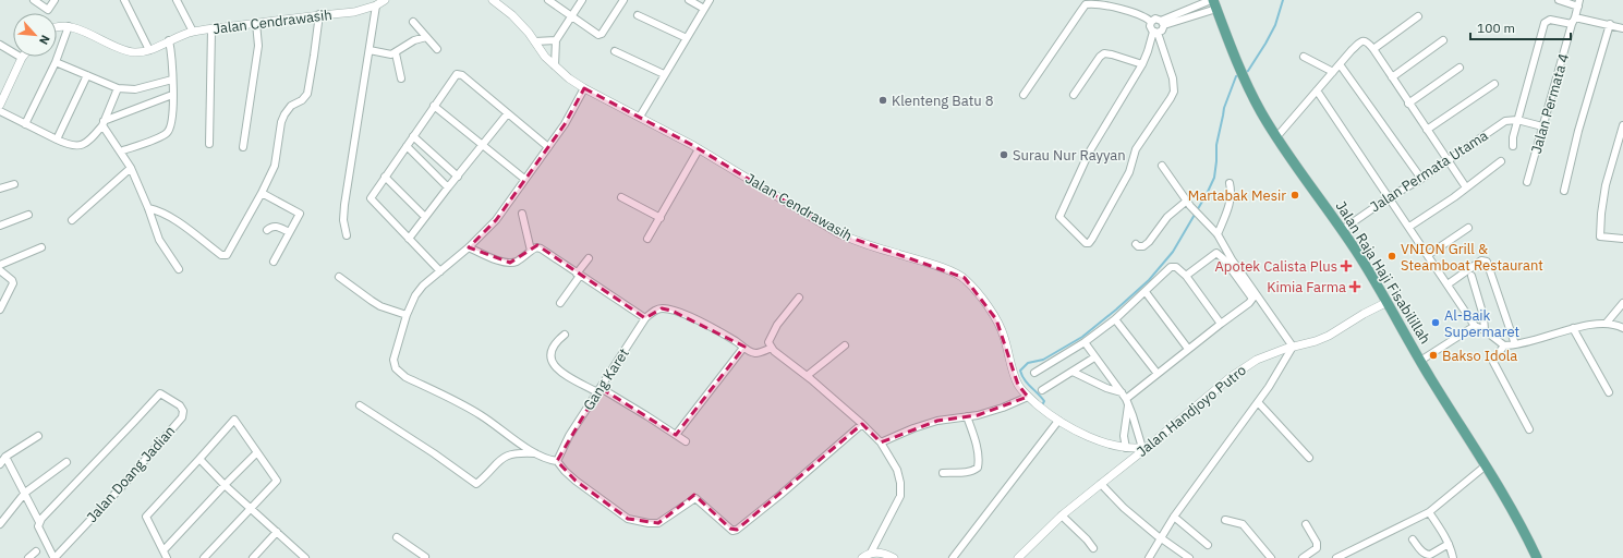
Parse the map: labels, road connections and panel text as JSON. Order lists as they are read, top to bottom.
{
  "streets": {
    "main road": ["Jalan Raja Haji Fisabilillah"],
    "street": [
      "Jalan Cendrawasih",
      "Jalan Permata 4",
      "Jalan Permata Utama",
      "Gang Karet",
      "Jalan Handjoyo Putro",
      "Jalan Doang Jadian"
    ]
  },
  "crossings": [
    ["Jalan Cendrawasih", "Jalan Handjoyo Putro"],
    ["Jalan Permata 4", "Jalan Permata Utama"],
    ["Jalan Permata Utama", "Jalan Raja Haji Fisabilillah"],
    ["Jalan Raja Haji Fisabilillah", "Jalan Handjoyo Putro"]
  ],
  "places": {
    "other": [
      "Klenteng Batu 8",
      "Surau Nur Rayyan",
      "Martabak Mesir",
      "VNION Grill & Steamboat Restaurant",
      "Al-Baik Supermaret",
      "Bakso Idola"
    ],
    "health": ["Apotek Calista Plus", "Kimia Farma"]
  },
  "scale_bar": "100 m",
  "north": "bottom right"
}
